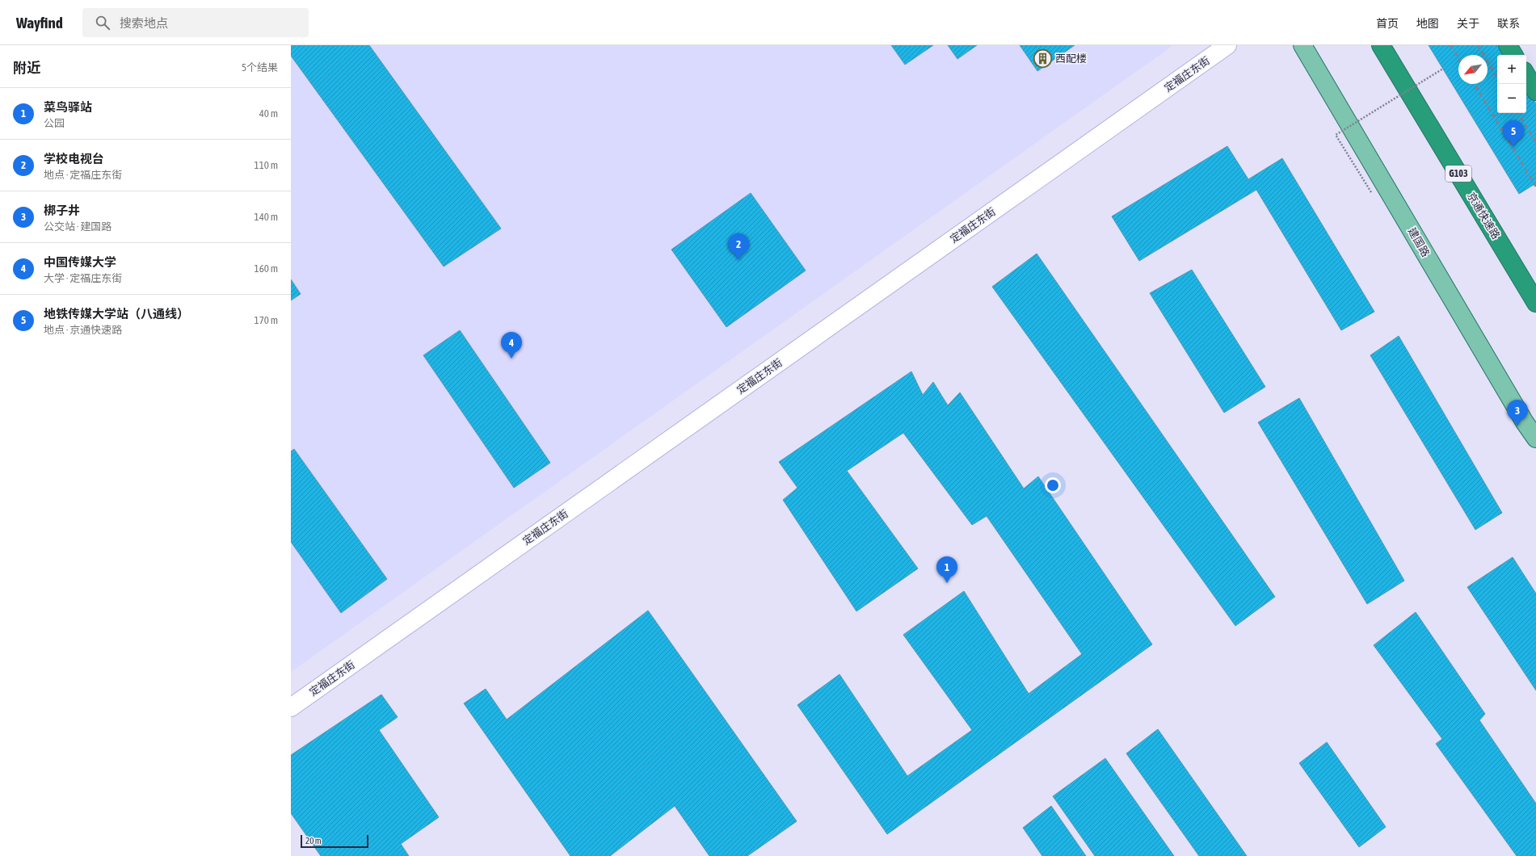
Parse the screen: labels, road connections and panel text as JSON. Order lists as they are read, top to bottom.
{
  "streets": {
    "highway": ["G103", "京通快速路"],
    "main road": ["建国路"],
    "street": ["定福庄东街"]
  },
  "places": {
    "building": ["西配楼"]
  },
  "scale_bar": "20 m",
  "north": "bottom left",
  "page": {
    "header": "Wayfind",
    "search": "搜索地点",
    "nav": [
      "首页",
      "地图",
      "关于",
      "联系"
    ],
    "heading": ["附近", "5个结果"],
    "map_buttons": ["+", "−"],
    "list": [
      {
        "mark": "1",
        "name": "菜鸟驿站",
        "note": "公园",
        "value": "40 m"
      },
      {
        "mark": "2",
        "name": "学校电视台",
        "note": "地点 · 定福庄东街",
        "value": "110 m"
      },
      {
        "mark": "3",
        "name": "梆子井",
        "note": "公交站 · 建国路",
        "value": "140 m"
      },
      {
        "mark": "4",
        "name": "中国传媒大学",
        "note": "大学 · 定福庄东街",
        "value": "160 m"
      },
      {
        "mark": "5",
        "name": "地铁传媒大学站（八通线）",
        "note": "地点 · 京通快速路",
        "value": "170 m"
      }
    ],
    "pins": [
      "5",
      "2",
      "4",
      "3",
      "1"
    ],
    "scale": "20 m"
  }
}
